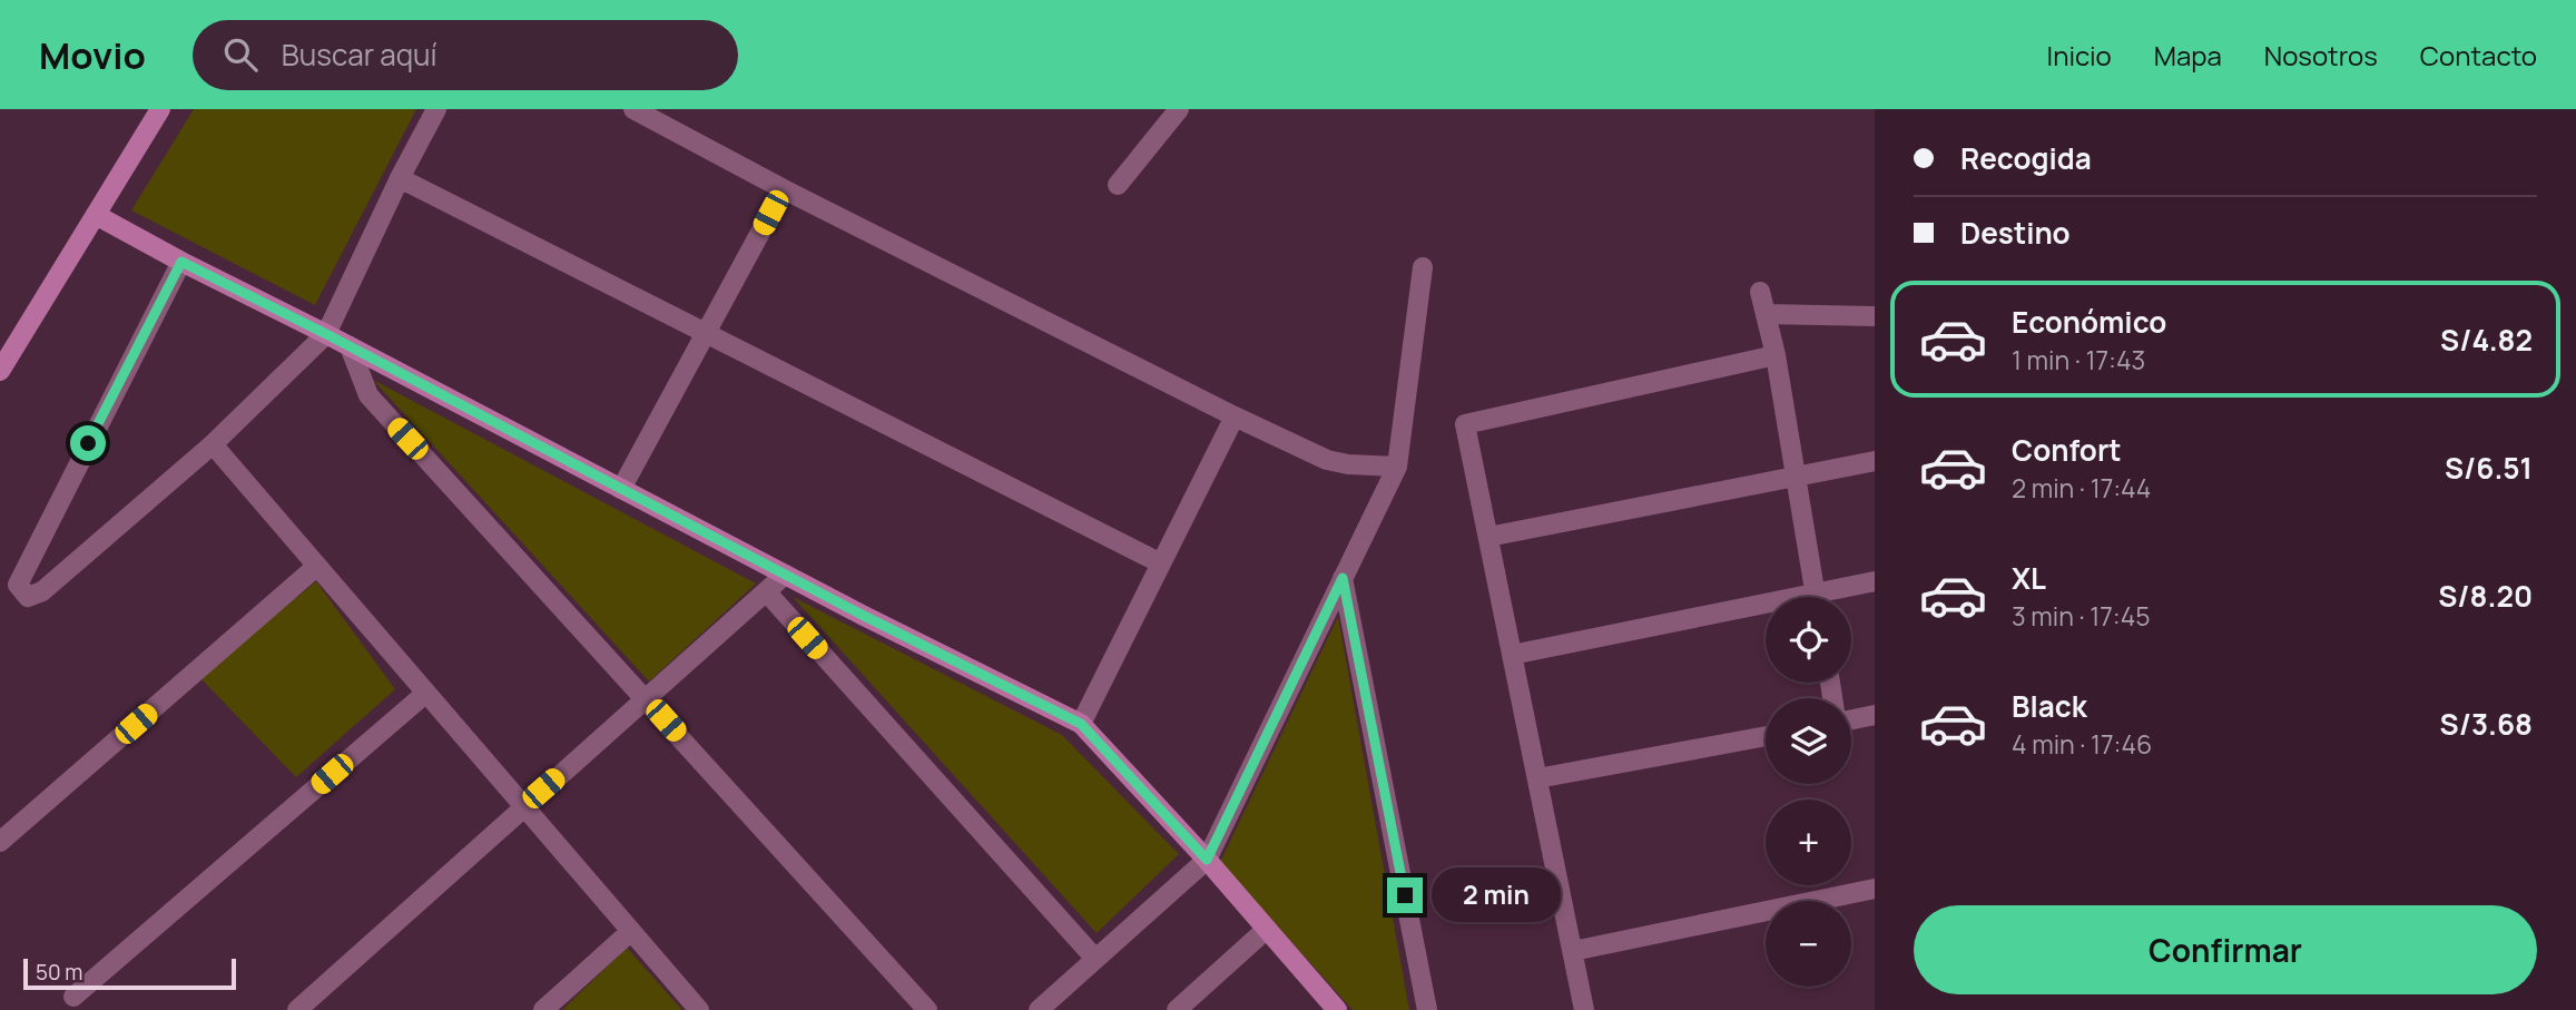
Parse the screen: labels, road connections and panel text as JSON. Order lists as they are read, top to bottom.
{
  "scale_bar": "50 m",
  "page": {
    "header": "Movio",
    "search": "Buscar aquí",
    "nav": [
      "Inicio",
      "Mapa",
      "Nosotros",
      "Contacto"
    ],
    "banner": ["Recogida", "Destino"],
    "list": [
      {
        "name": "Económico",
        "note": "1 min · 17:43",
        "value": "S/4.82"
      },
      {
        "name": "Confort",
        "note": "2 min · 17:44",
        "value": "S/6.51"
      },
      {
        "name": "XL",
        "note": "3 min · 17:45",
        "value": "S/8.20"
      },
      {
        "name": "Black",
        "note": "4 min · 17:46",
        "value": "S/3.68"
      }
    ],
    "map_buttons": ["+", "−"],
    "bubble": "2 min",
    "buttons": "Confirmar",
    "scale": "50 m"
  }
}
